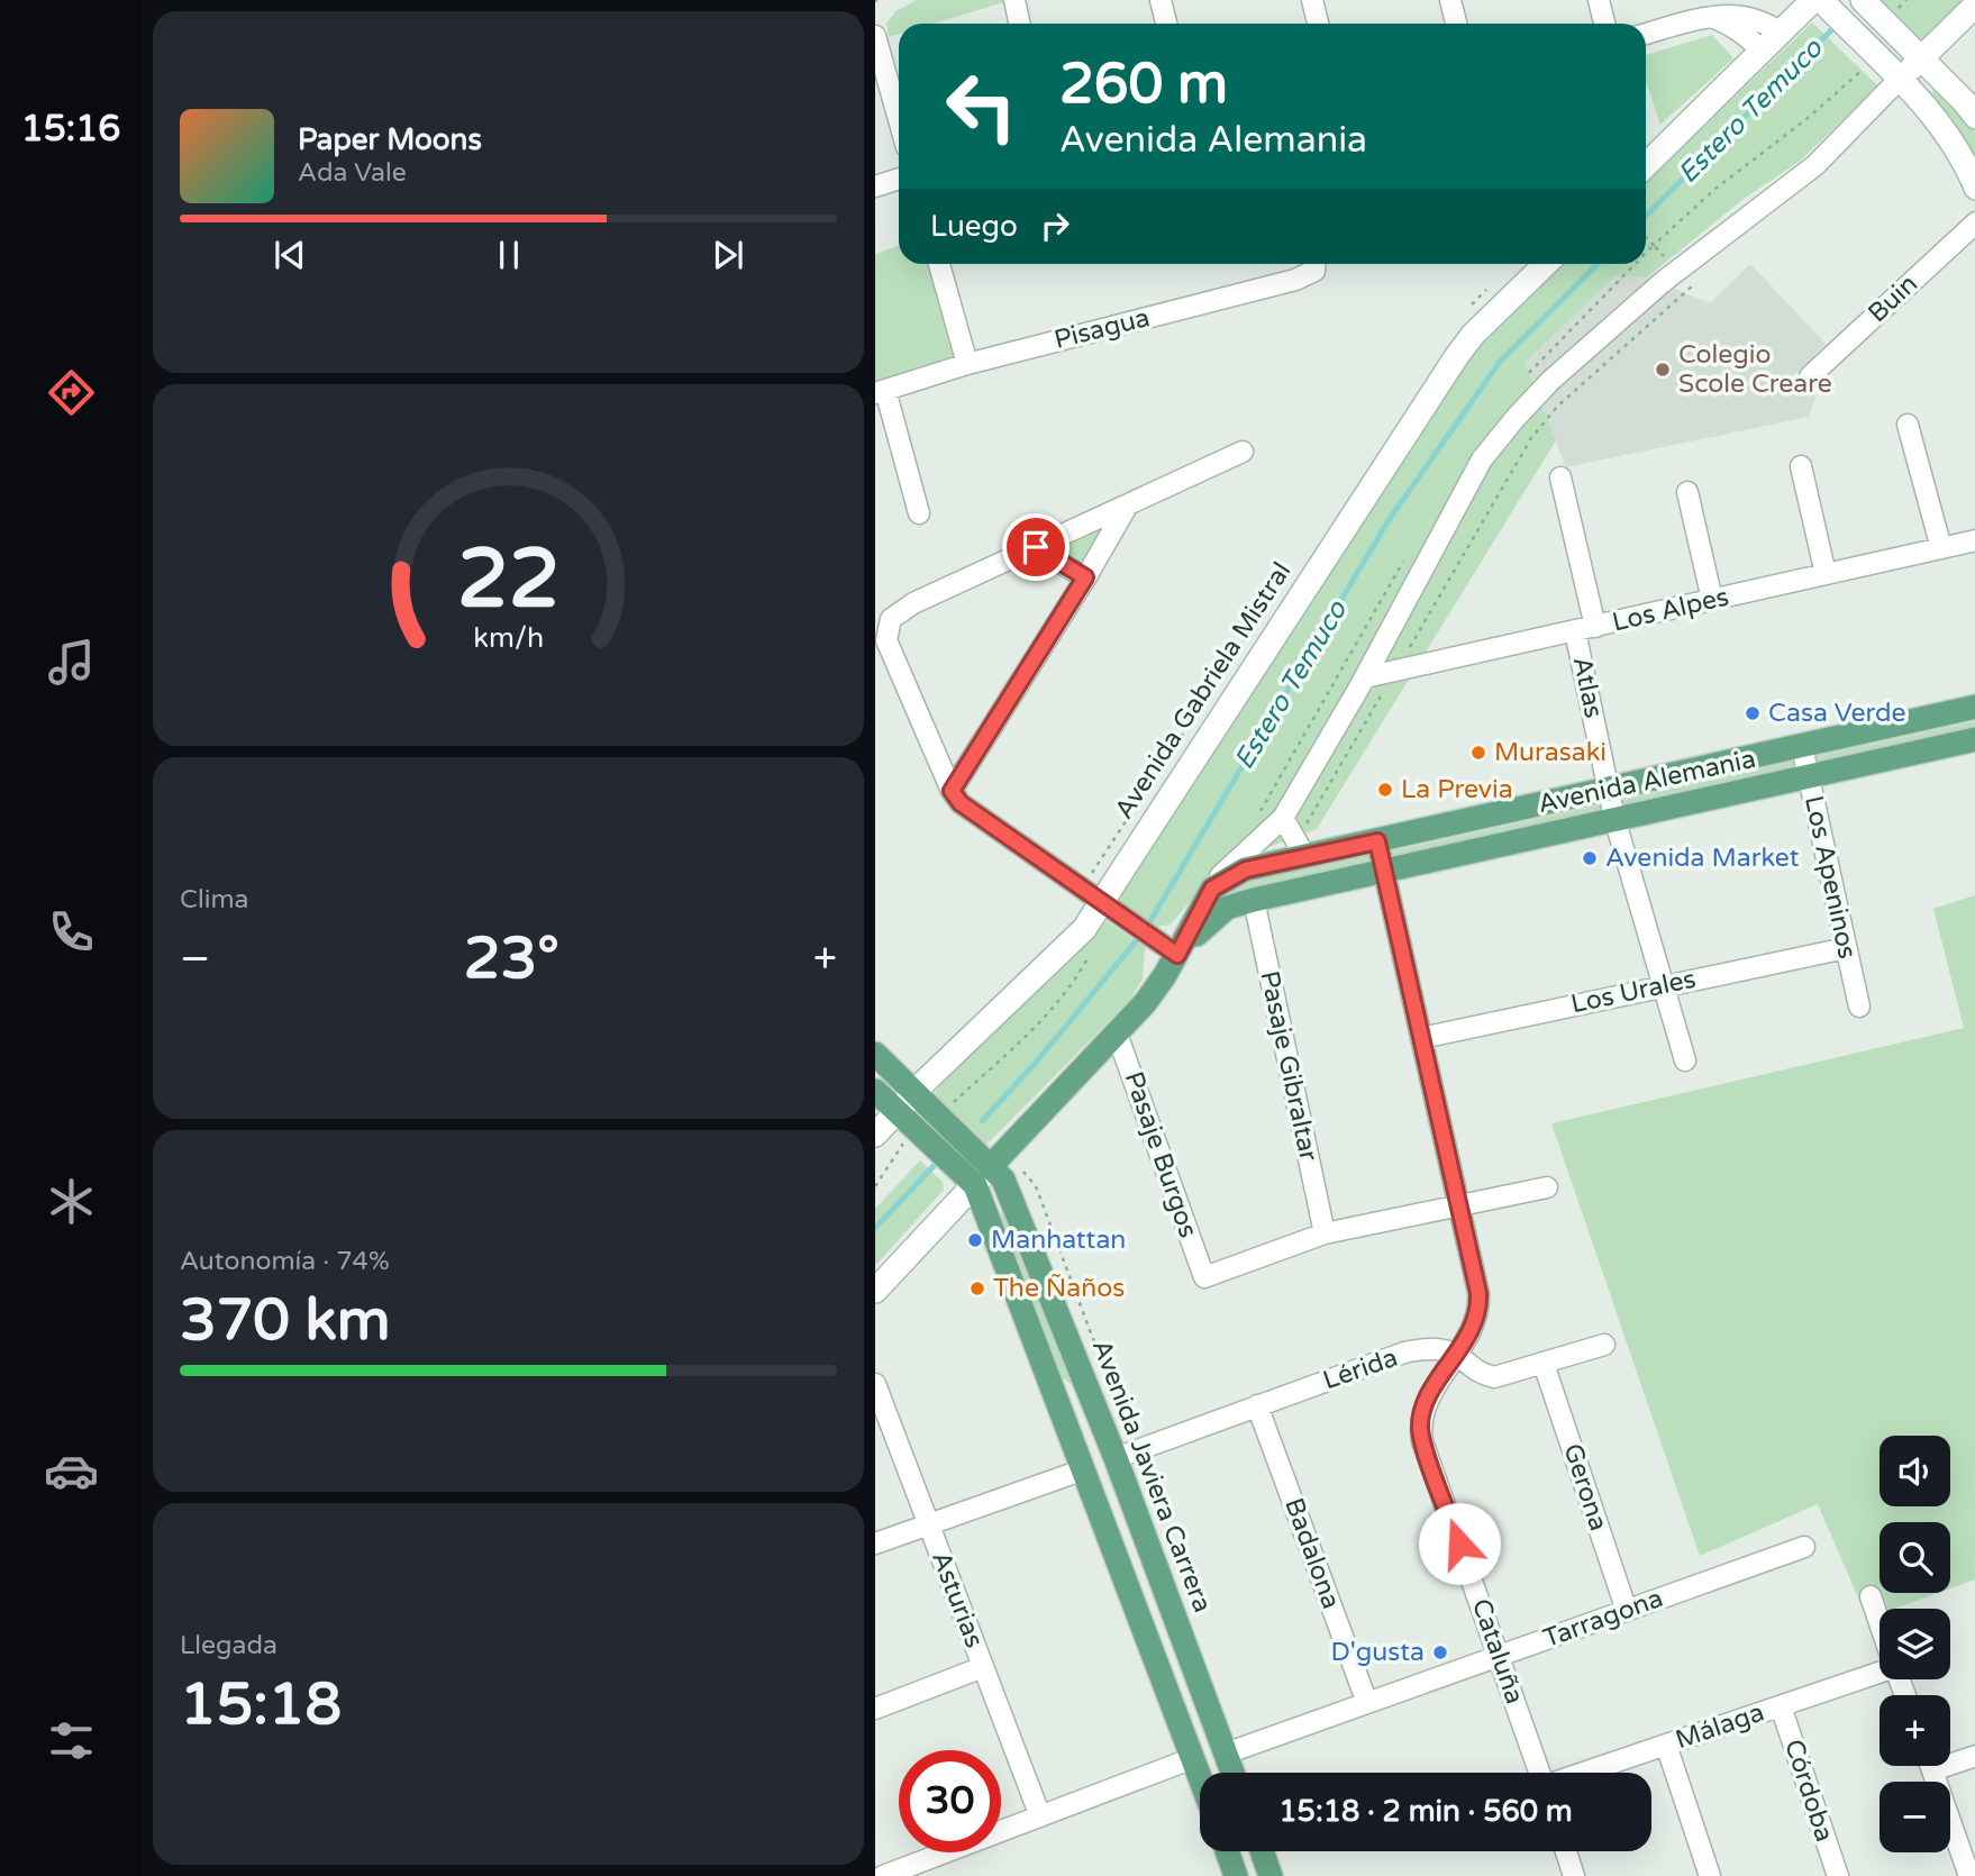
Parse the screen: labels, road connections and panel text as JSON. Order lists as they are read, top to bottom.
{
  "streets": {
    "main road": ["Avenida Alemania", "Avenida Javiera Carrera"],
    "street": [
      "Buin",
      "Pisagua",
      "Los Alpes",
      "Atlas",
      "Avenida Gabriela Mistral",
      "Los Apeninos",
      "Los Urales",
      "Pasaje Gibraltar",
      "Pasaje Burgos",
      "Lérida",
      "Gerona",
      "Badalona",
      "Asturias",
      "Tarragona",
      "Cataluña",
      "Málaga",
      "Córdoba"
    ]
  },
  "crossings": [
    ["Los Alpes", "Atlas"],
    ["Atlas", "Avenida Alemania"],
    ["Atlas", "Los Urales"],
    ["Avenida Gabriela Mistral", "Avenida Javiera Carrera"],
    ["Avenida Alemania", "Los Apeninos"],
    ["Avenida Alemania", "Pasaje Gibraltar"],
    ["Avenida Alemania", "Cataluña"],
    ["Los Apeninos", "Los Urales"],
    ["Los Urales", "Cataluña"],
    ["Pasaje Gibraltar", "Pasaje Burgos"],
    ["Lérida", "Avenida Javiera Carrera"],
    ["Lérida", "Gerona"],
    ["Lérida", "Badalona"],
    ["Lérida", "Cataluña"],
    ["Avenida Javiera Carrera", "Tarragona"],
    ["Gerona", "Tarragona"],
    ["Badalona", "Tarragona"],
    ["Tarragona", "Cataluña"],
    ["Málaga", "Córdoba"]
  ],
  "water": ["Estero Temuco"],
  "places": [
    "Colegio Scole Creare",
    "Casa Verde",
    "Murasaki",
    "La Previa",
    "Avenida Market",
    "Manhattan",
    "The Ñaños",
    "D'gusta"
  ],
  "page": {
    "tabs": "15:16",
    "turn": ["260 m", "Avenida Alemania"],
    "song": ["Paper Moons", "Ada Vale"],
    "then": "Luego",
    "tile": [
      "Clima",
      ["Autonomía · 74%", "370 km"],
      ["Llegada", "15:18"]
    ],
    "heat": ["−", "23°", "+"],
    "map_buttons": ["+", "−"],
    "limit": "30",
    "trip": "15:18 · 2 min · 560 m",
    "gauge": ["22", "km/h"]
  }
}
